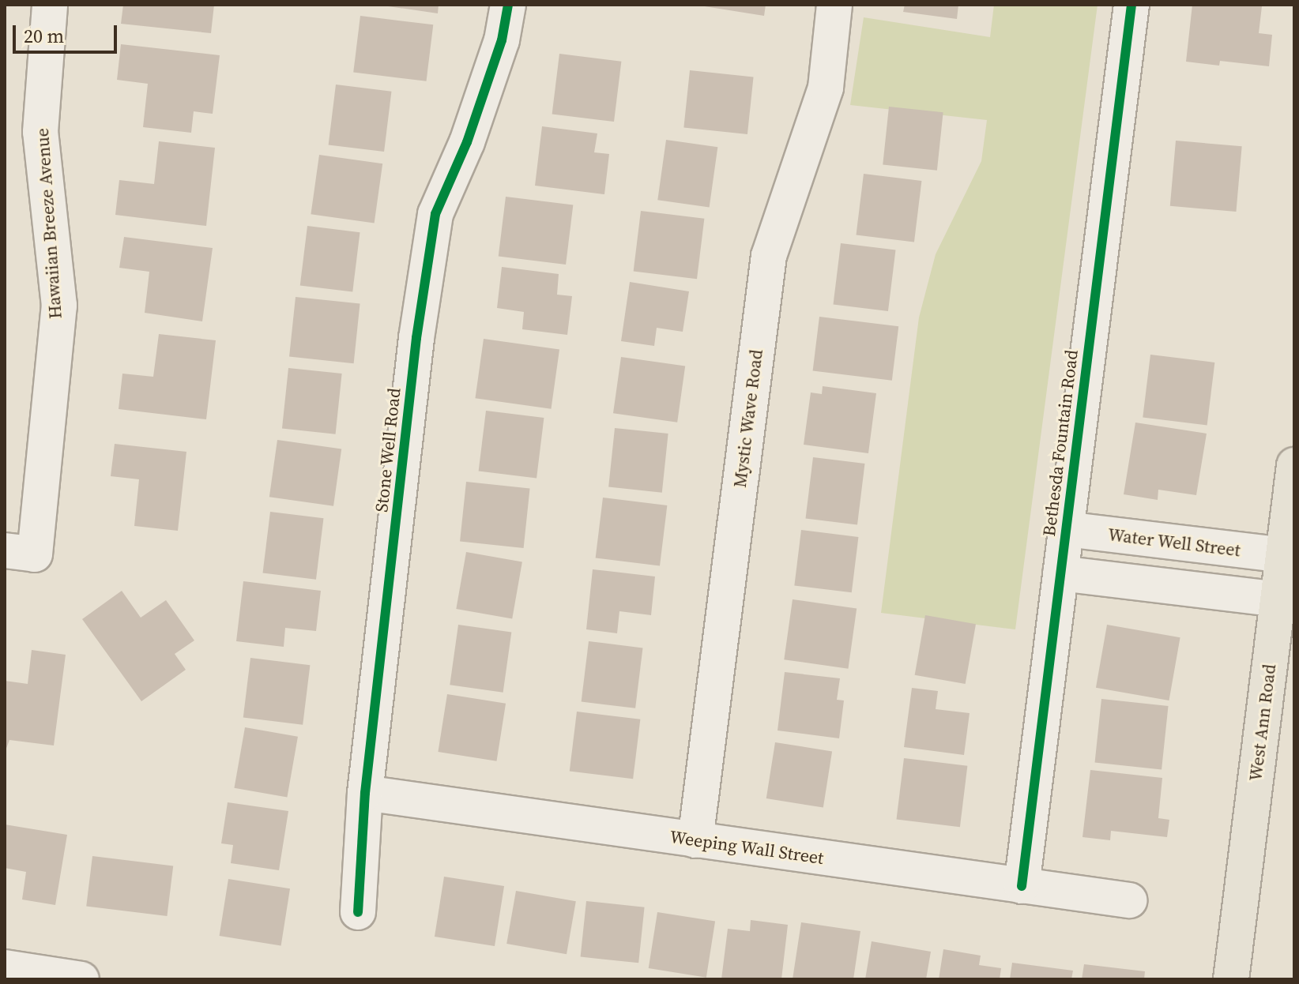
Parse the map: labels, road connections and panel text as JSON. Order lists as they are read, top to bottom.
{
  "streets": {
    "main road": ["West Ann Road"],
    "street": [
      "Hawaiian Breeze Avenue",
      "Mystic Wave Road",
      "Bethesda Fountain Road",
      "Stone Well Road",
      "Water Well Street",
      "Weeping Wall Street"
    ]
  },
  "crossings": [
    ["Mystic Wave Road", "Weeping Wall Street"],
    ["Bethesda Fountain Road", "Water Well Street"],
    ["Bethesda Fountain Road", "Weeping Wall Street"],
    ["Stone Well Road", "Weeping Wall Street"],
    ["Water Well Street", "West Ann Road"]
  ],
  "scale_bar": "20 m"
}
